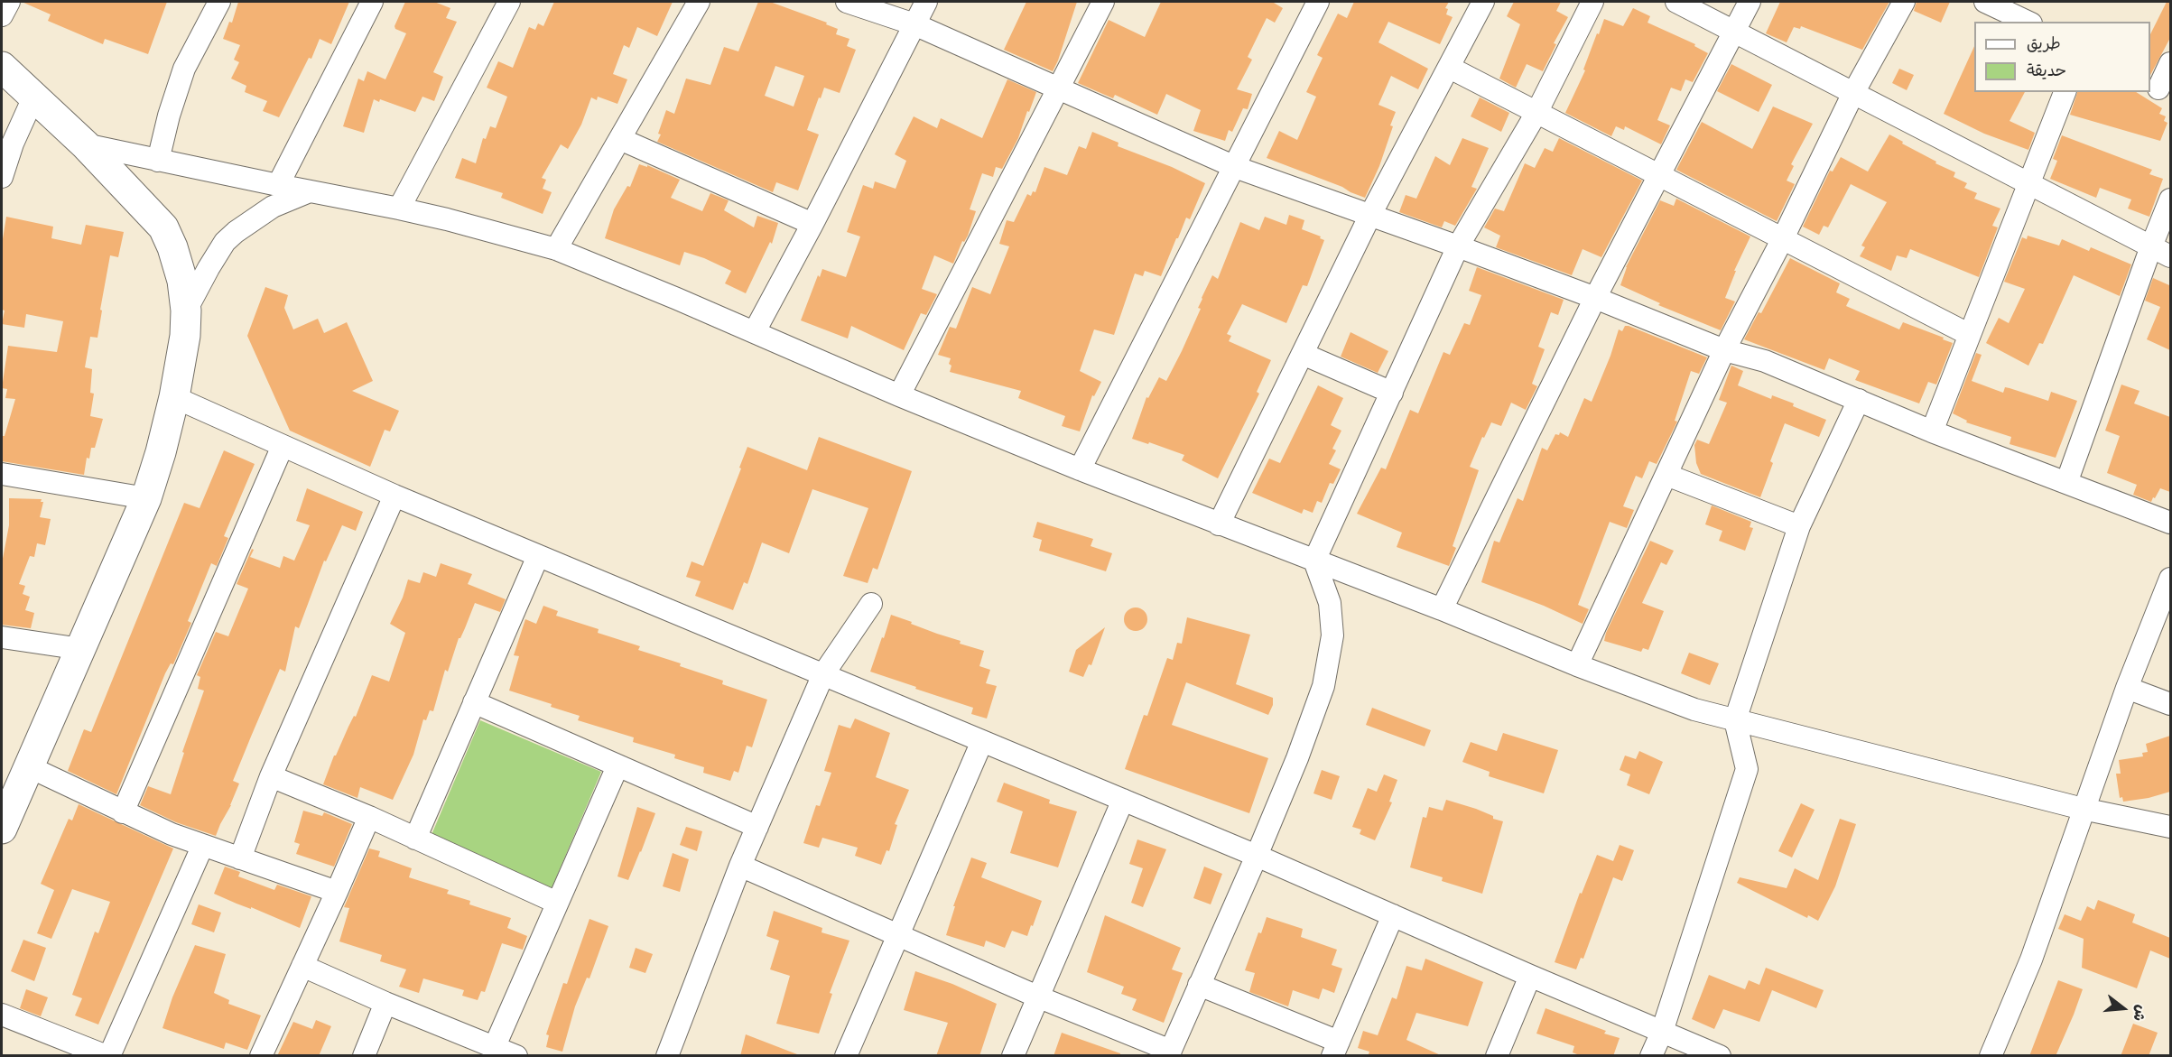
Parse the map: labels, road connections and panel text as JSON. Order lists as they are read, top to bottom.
{
  "legend": ["طريق", "حديقة"],
  "north": "right"
}
